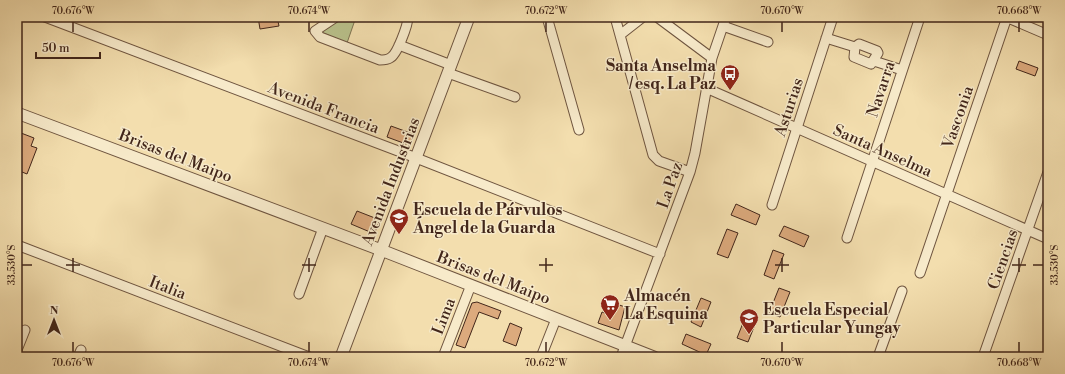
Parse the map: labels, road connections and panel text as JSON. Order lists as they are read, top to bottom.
{
  "streets": {
    "street": [
      "Navarra",
      "Avenida Francia",
      "Asturias",
      "Vasconia",
      "Santa Anselma",
      "Brisas del Maipo",
      "Avenida Industrias",
      "La Paz",
      "Ciencias",
      "Italia",
      "Lima"
    ]
  },
  "crossings": [
    ["Navarra", "Santa Anselma"],
    ["Avenida Francia", "Avenida Industrias"],
    ["Avenida Francia", "La Paz"],
    ["Asturias", "Santa Anselma"],
    ["Vasconia", "Santa Anselma"],
    ["Santa Anselma", "La Paz"],
    ["Santa Anselma", "Ciencias"],
    ["Brisas del Maipo", "Avenida Industrias"],
    ["Brisas del Maipo", "La Paz"],
    ["Brisas del Maipo", "Lima"]
  ],
  "places": {
    "bus stop": ["Santa Anselma / esq. La Paz"],
    "school or university": ["Escuela de Párvulos Ángel de la Guarda", "Escuela Especial Particular Yungay"],
    "supermarket": ["Almacén La Esquina"]
  },
  "scale_bar": "50 m",
  "north": "top",
  "coordinates": [
    "70.676°W",
    "70.674°W",
    "70.672°W",
    "70.670°W",
    "70.668°W",
    "33.530°S"
  ]
}
